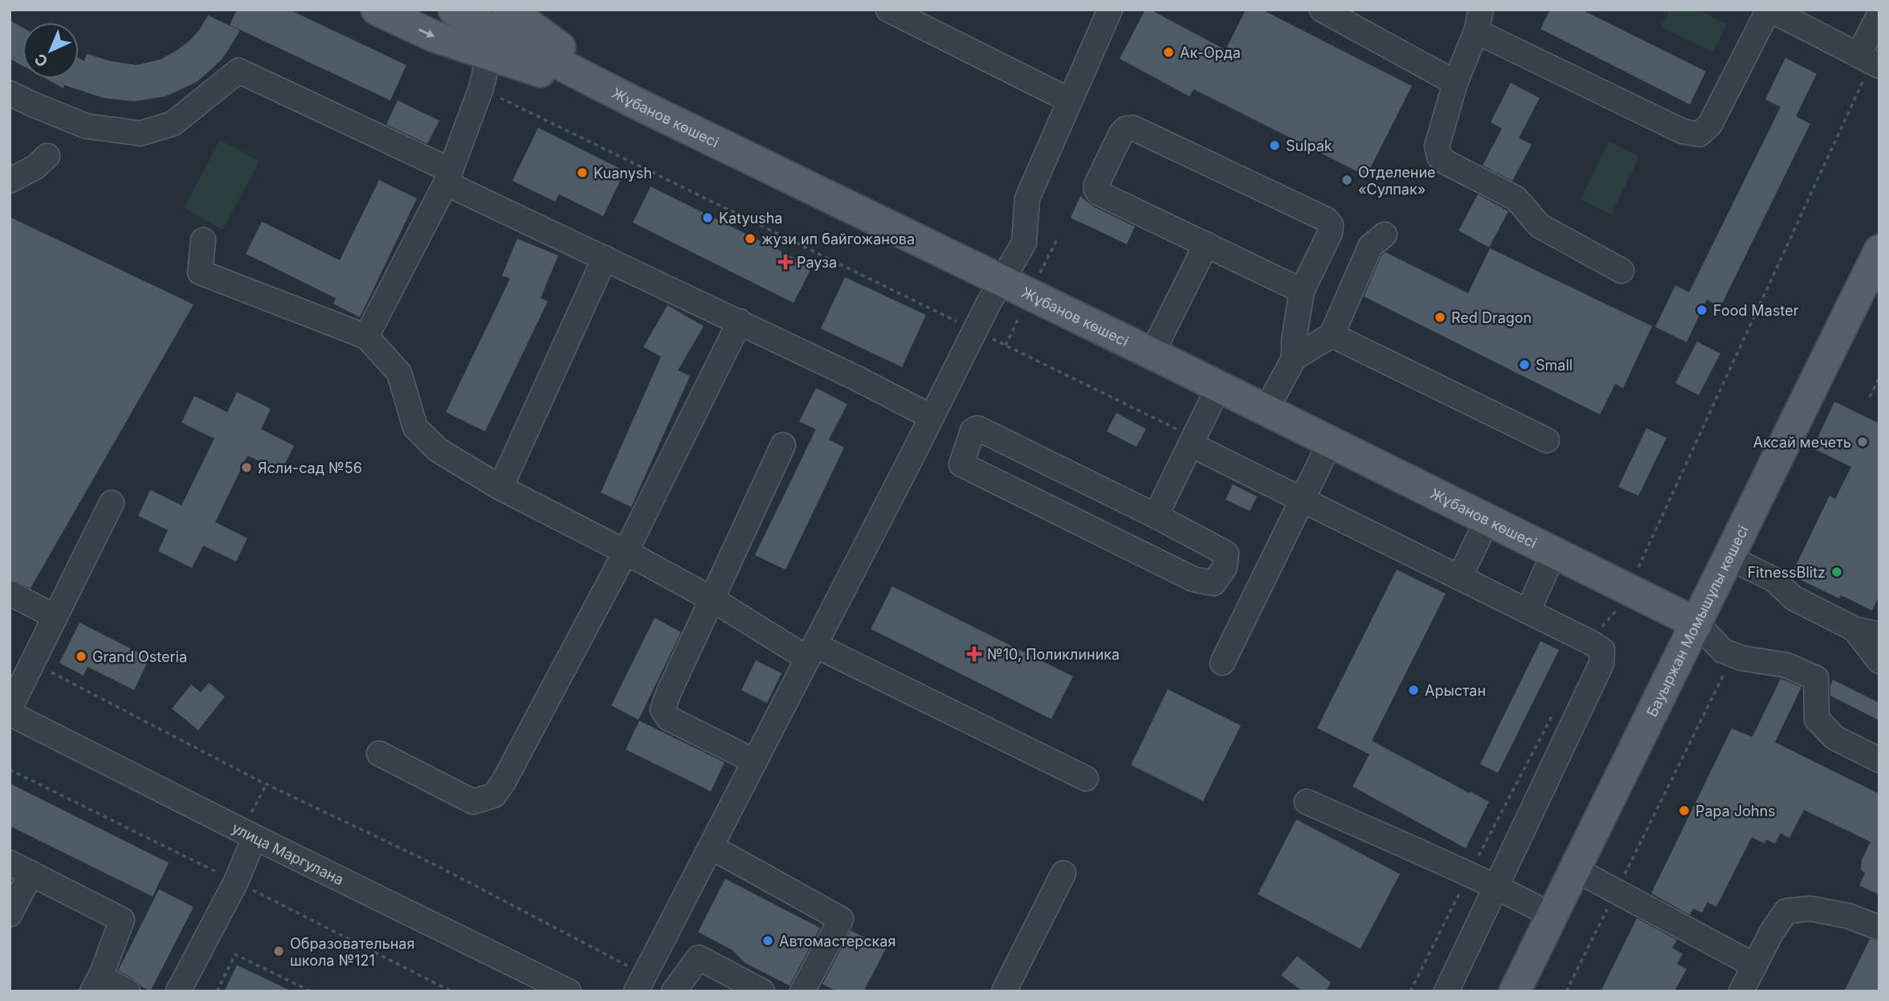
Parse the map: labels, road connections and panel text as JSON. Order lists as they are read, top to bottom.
{
  "streets": {
    "main road": ["Жұбанов көшесі", "Бауыржан Момышұлы көшесі"],
    "street": ["улица Маргулана"]
  },
  "crossings": [
    ["Жұбанов көшесі", "Бауыржан Момышұлы көшесі"]
  ],
  "places": {
    "other": [
      "Ак-Орда",
      "Sulpak",
      "Kuanysh",
      "Отделение «Сулпак»",
      "Katyusha",
      "жузи ип байгожанова",
      "Food Master",
      "Red Dragon",
      "Small",
      "Аксай мечеть",
      "Ясли-сад №56",
      "FitnessBlitz",
      "Grand Osteria",
      "Арыстан",
      "Papa Johns",
      "Автомастерская",
      "Образовательная школа №121"
    ],
    "health": ["Рауза", "№10, Поликлиника"]
  },
  "north": "bottom left"
}
